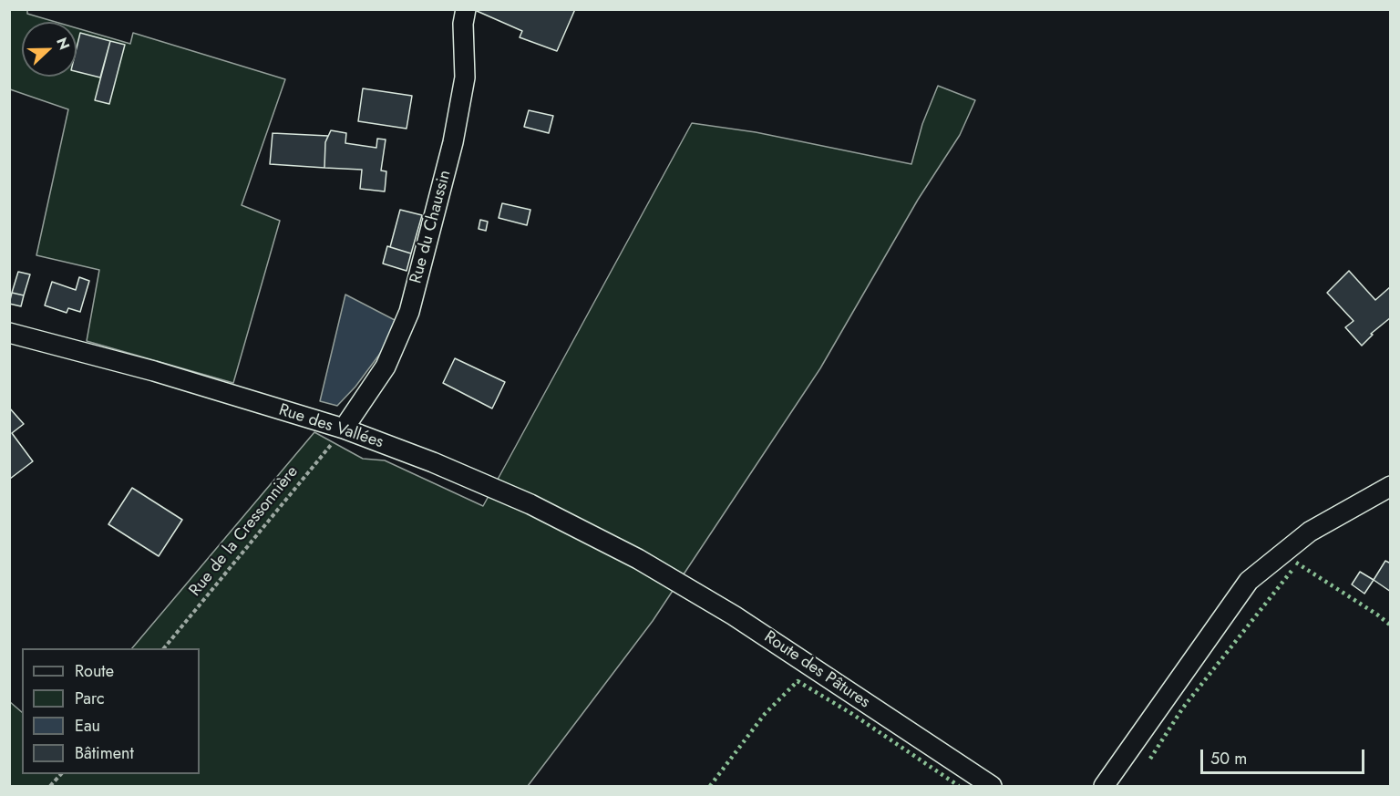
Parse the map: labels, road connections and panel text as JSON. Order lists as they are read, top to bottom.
{
  "streets": {
    "street": ["Rue du Chaussin", "Rue des Vallées", "Route des Pâtures"],
    "path": ["Rue de la Cressonnière"]
  },
  "crossings": [
    ["Rue du Chaussin", "Rue des Vallées"],
    ["Rue du Chaussin", "Rue de la Cressonnière"],
    ["Rue des Vallées", "Rue de la Cressonnière"],
    ["Rue des Vallées", "Route des Pâtures"]
  ],
  "legend": [
    "Route",
    "Parc",
    "Eau",
    "Bâtiment"
  ],
  "scale_bar": "50 m",
  "north": "right"
}
